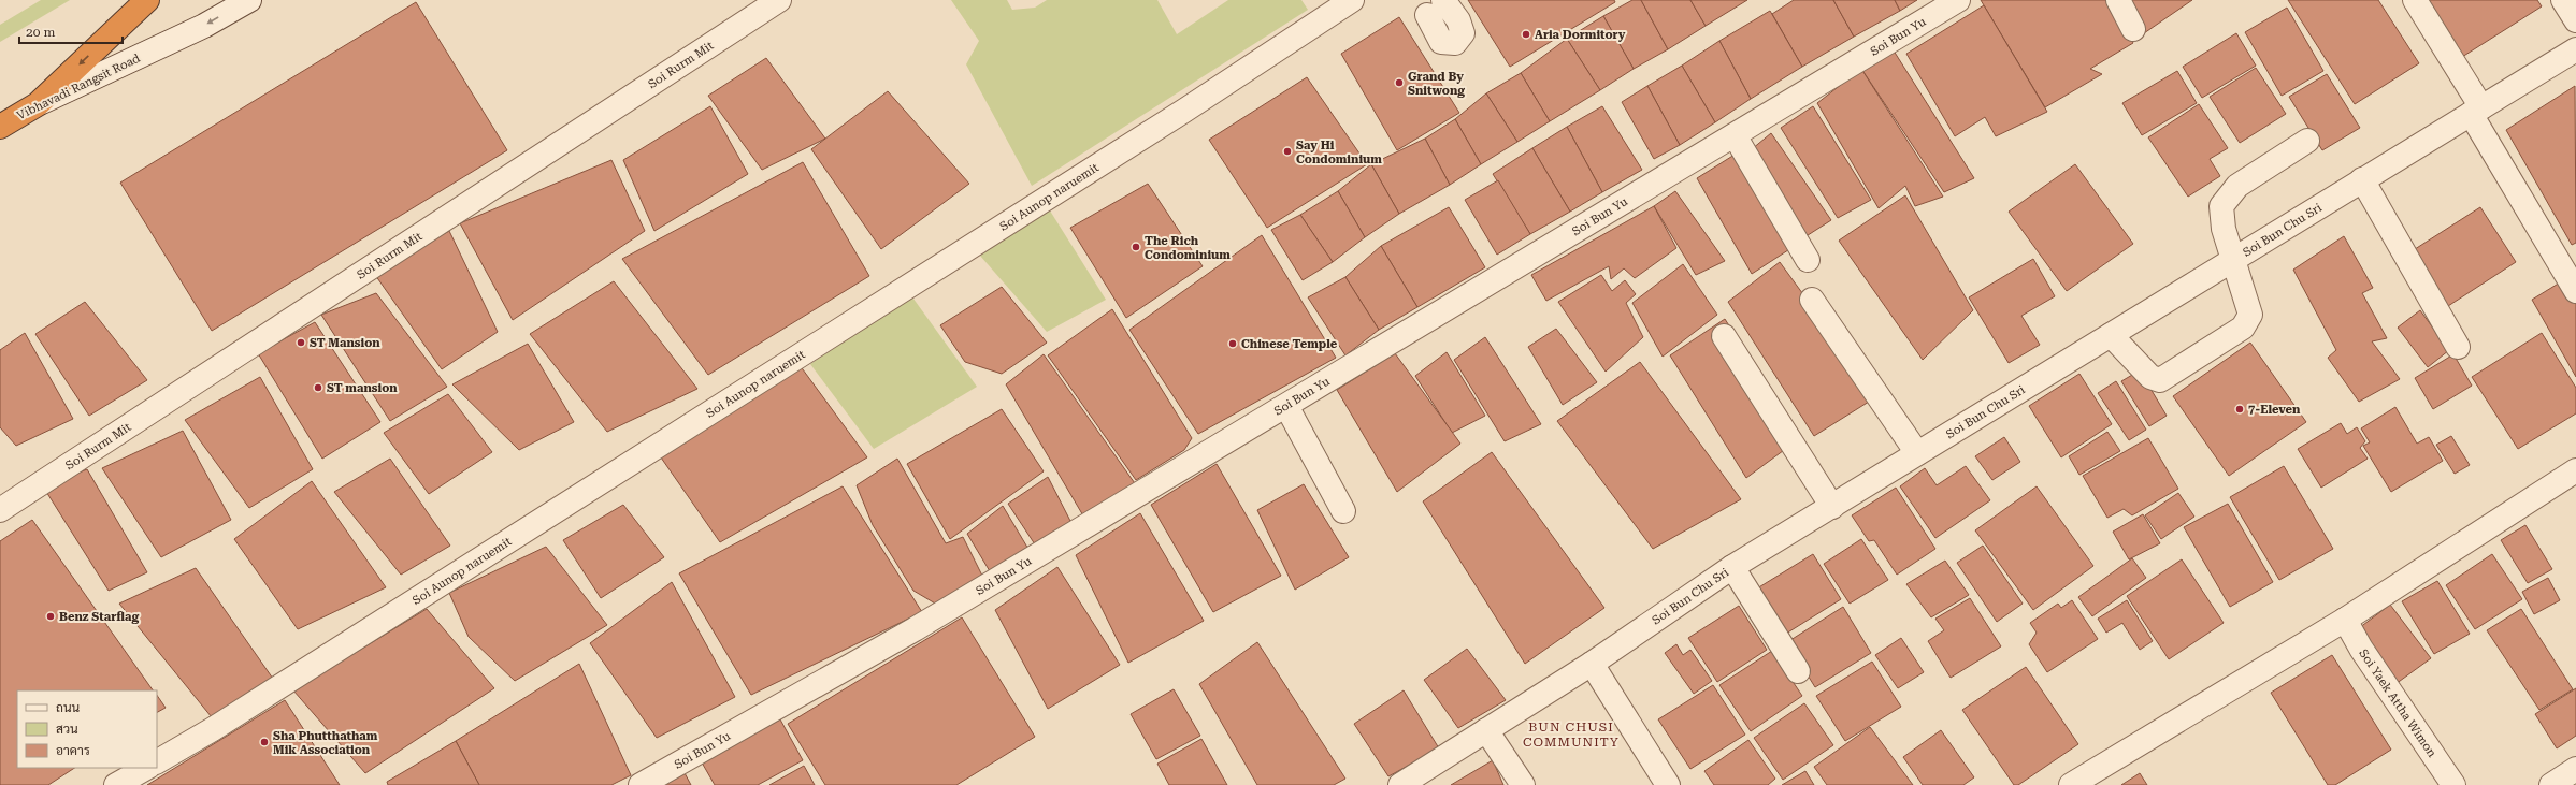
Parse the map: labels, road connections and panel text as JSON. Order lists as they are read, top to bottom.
{
  "streets": {
    "highway": ["Vibhavadi Rangsit Road"],
    "street": [
      "Soi Bun Yu",
      "Soi Rurm Mit",
      "Soi Aunop naruemit",
      "Soi Bun Chu Sri",
      "Soi Yaek Attha Wimon"
    ]
  },
  "one_way": ["Vibhavadi Rangsit Road"],
  "districts": ["BUN CHUSI COMMUNITY"],
  "places": [
    "Aria Dormitory",
    "Grand By Snitwong",
    "Say Hi Condominium",
    "The Rich Condominium",
    "ST Mansion",
    "Chinese Temple",
    "ST mansion",
    "7-Eleven",
    "Benz Starflag",
    "Sha Phutthatham Mik Association"
  ],
  "legend": ["ถนน", "สวน", "อาคาร"],
  "scale_bar": "20 m"
}
